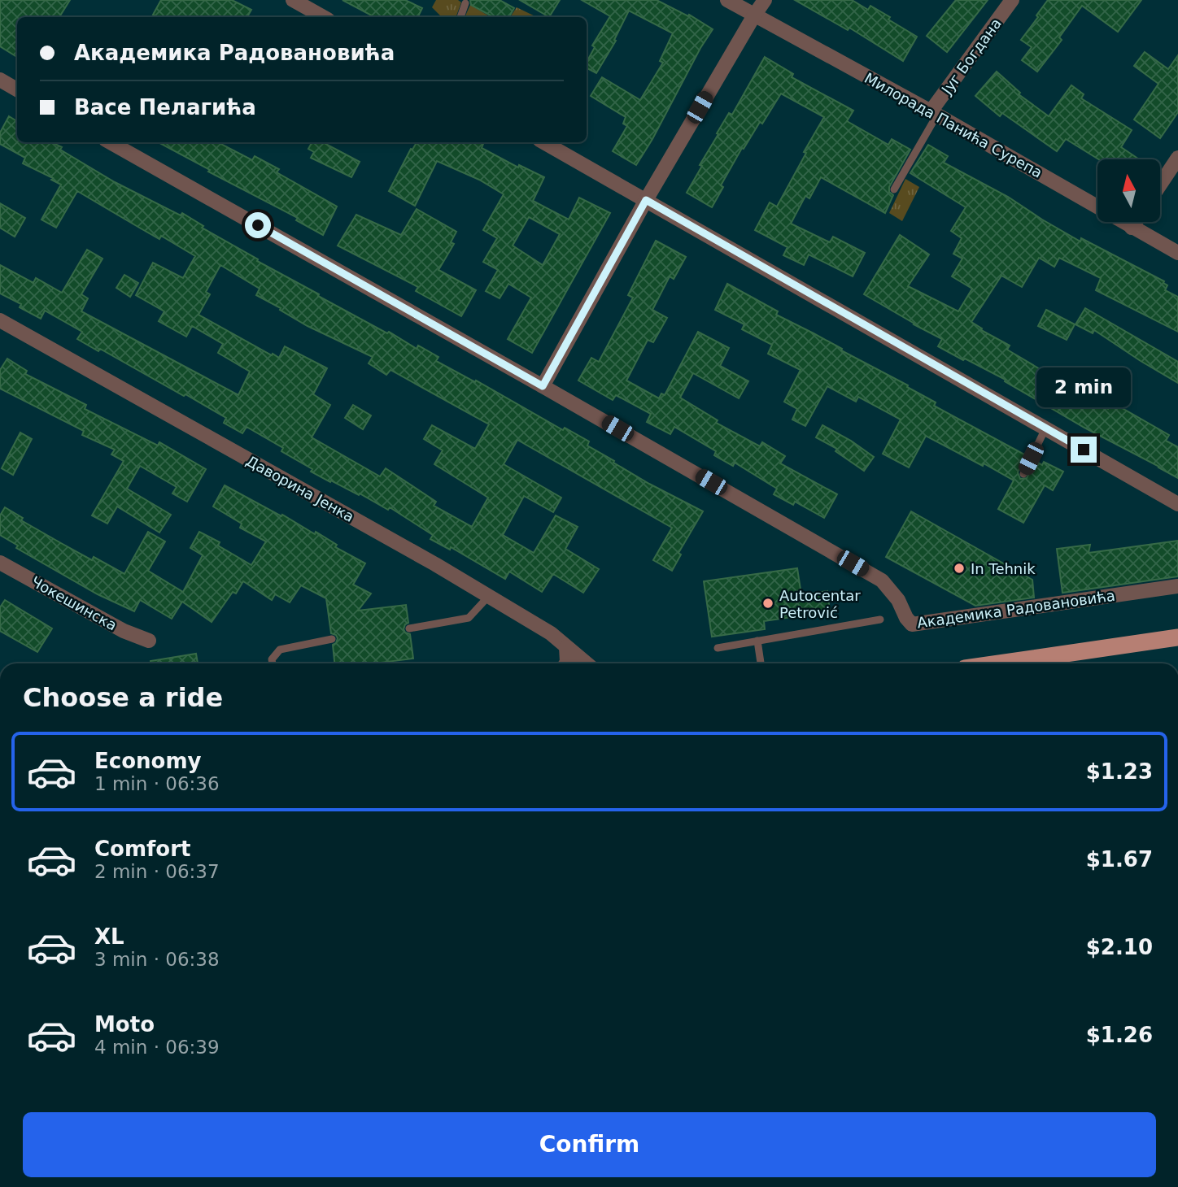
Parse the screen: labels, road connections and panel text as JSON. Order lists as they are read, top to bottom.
{
  "streets": {
    "street": [
      "Југ Богдана",
      "Милорада Панића Сурепа",
      "Даворина Јенка",
      "Чокешинска",
      "Академика Радовановића"
    ]
  },
  "crossings": [
    ["Југ Богдана", "Милорада Панића Сурепа"]
  ],
  "places": ["In Tehnik", "Autocentar Petrović"],
  "north": "top",
  "page": {
    "banner": ["Академика Радовановића", "Васе Пелагића"],
    "bubble": "2 min",
    "heading": "Choose a ride",
    "list": [
      {
        "name": "Economy",
        "note": "1 min · 06:36",
        "value": "$1.23"
      },
      {
        "name": "Comfort",
        "note": "2 min · 06:37",
        "value": "$1.67"
      },
      {
        "name": "XL",
        "note": "3 min · 06:38",
        "value": "$2.10"
      },
      {
        "name": "Moto",
        "note": "4 min · 06:39",
        "value": "$1.26"
      }
    ],
    "buttons": "Confirm"
  }
}
